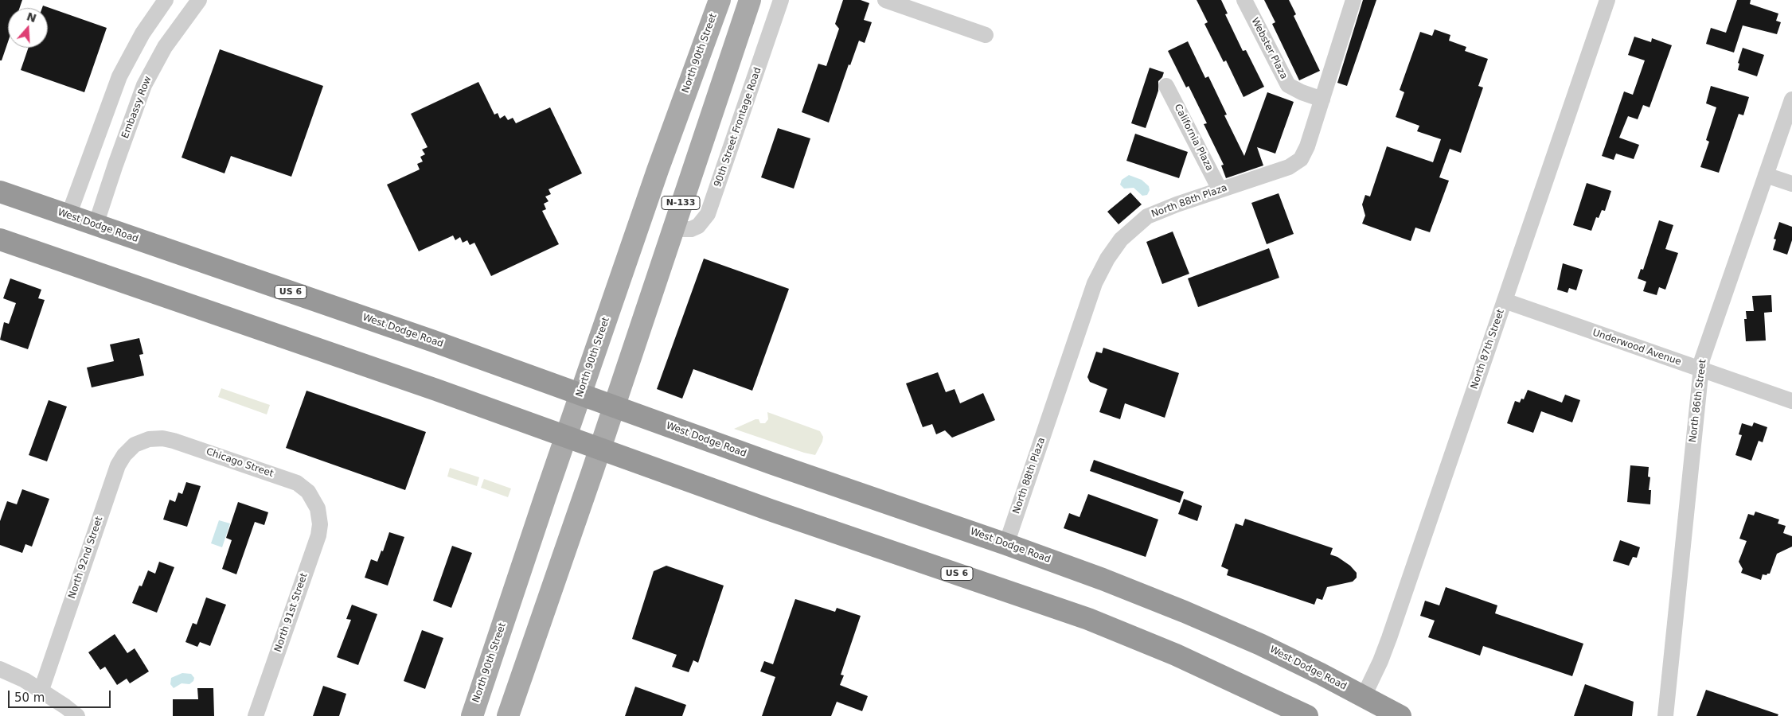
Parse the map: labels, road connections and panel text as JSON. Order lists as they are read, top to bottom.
{
  "streets": {
    "highway": ["West Dodge Road", "US 6"],
    "main road": ["North 90th Street", "N-133"],
    "street": [
      "Webster Plaza",
      "Embassy Row",
      "90th Street Frontage Road",
      "California Plaza",
      "North 88th Plaza",
      "Underwood Avenue",
      "North 87th Street",
      "North 86th Street",
      "Chicago Street",
      "North 92nd Street",
      "North 91st Street"
    ]
  },
  "crossings": [
    ["Webster Plaza", "North 88th Plaza"],
    ["North 90th Street", "West Dodge Road"],
    ["North 90th Street", "US 6"],
    ["Embassy Row", "West Dodge Road"],
    ["90th Street Frontage Road", "N-133"],
    ["California Plaza", "North 88th Plaza"],
    ["North 88th Plaza", "West Dodge Road"],
    ["N-133", "West Dodge Road"],
    ["N-133", "US 6"],
    ["West Dodge Road", "North 87th Street"],
    ["Underwood Avenue", "North 87th Street"],
    ["Underwood Avenue", "North 86th Street"],
    ["Chicago Street", "North 92nd Street"],
    ["Chicago Street", "North 91st Street"]
  ],
  "scale_bar": "50 m",
  "north": "top"
}
